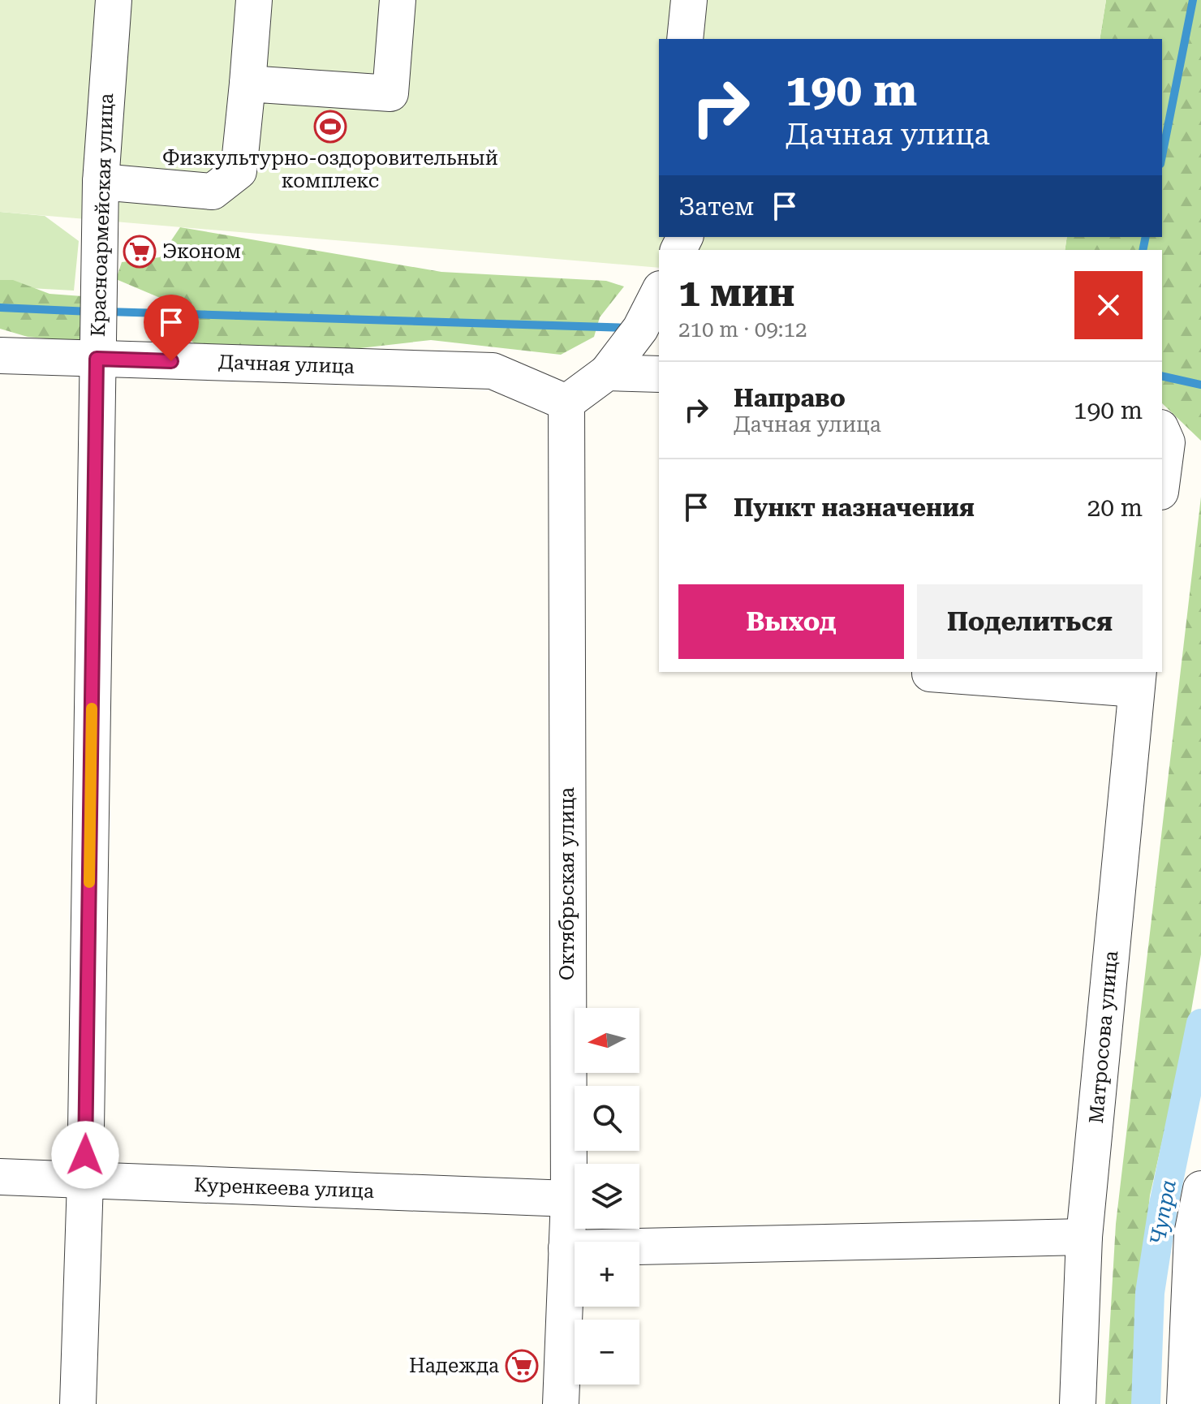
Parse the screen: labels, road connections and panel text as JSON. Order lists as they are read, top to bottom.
{
  "streets": {
    "street": [
      "Красноармейская улица",
      "Дачная улица",
      "Октябрьская улица",
      "Матросова улица",
      "Куренкеева улица"
    ]
  },
  "crossings": [
    ["Красноармейская улица", "Дачная улица"],
    ["Красноармейская улица", "Куренкеева улица"],
    ["Дачная улица", "Октябрьская улица"],
    ["Октябрьская улица", "Куренкеева улица"]
  ],
  "water": ["Чупра"],
  "places": {
    "sports": ["Физкультурно-оздоровительный комплекс"],
    "supermarket": ["Эконом", "Надежда"]
  },
  "north": "left",
  "page": {
    "turn": ["190 m", "Дачная улица"],
    "then": "Затем",
    "heading": ["1 мин", "210 m · 09:12"],
    "list": [
      {
        "name": "Направо",
        "note": "Дачная улица",
        "value": "190 m"
      },
      {
        "name": "Пункт назначения",
        "value": "20 m"
      }
    ],
    "buttons": ["Выход", "Поделиться"],
    "map_buttons": ["+", "−"]
  }
}
